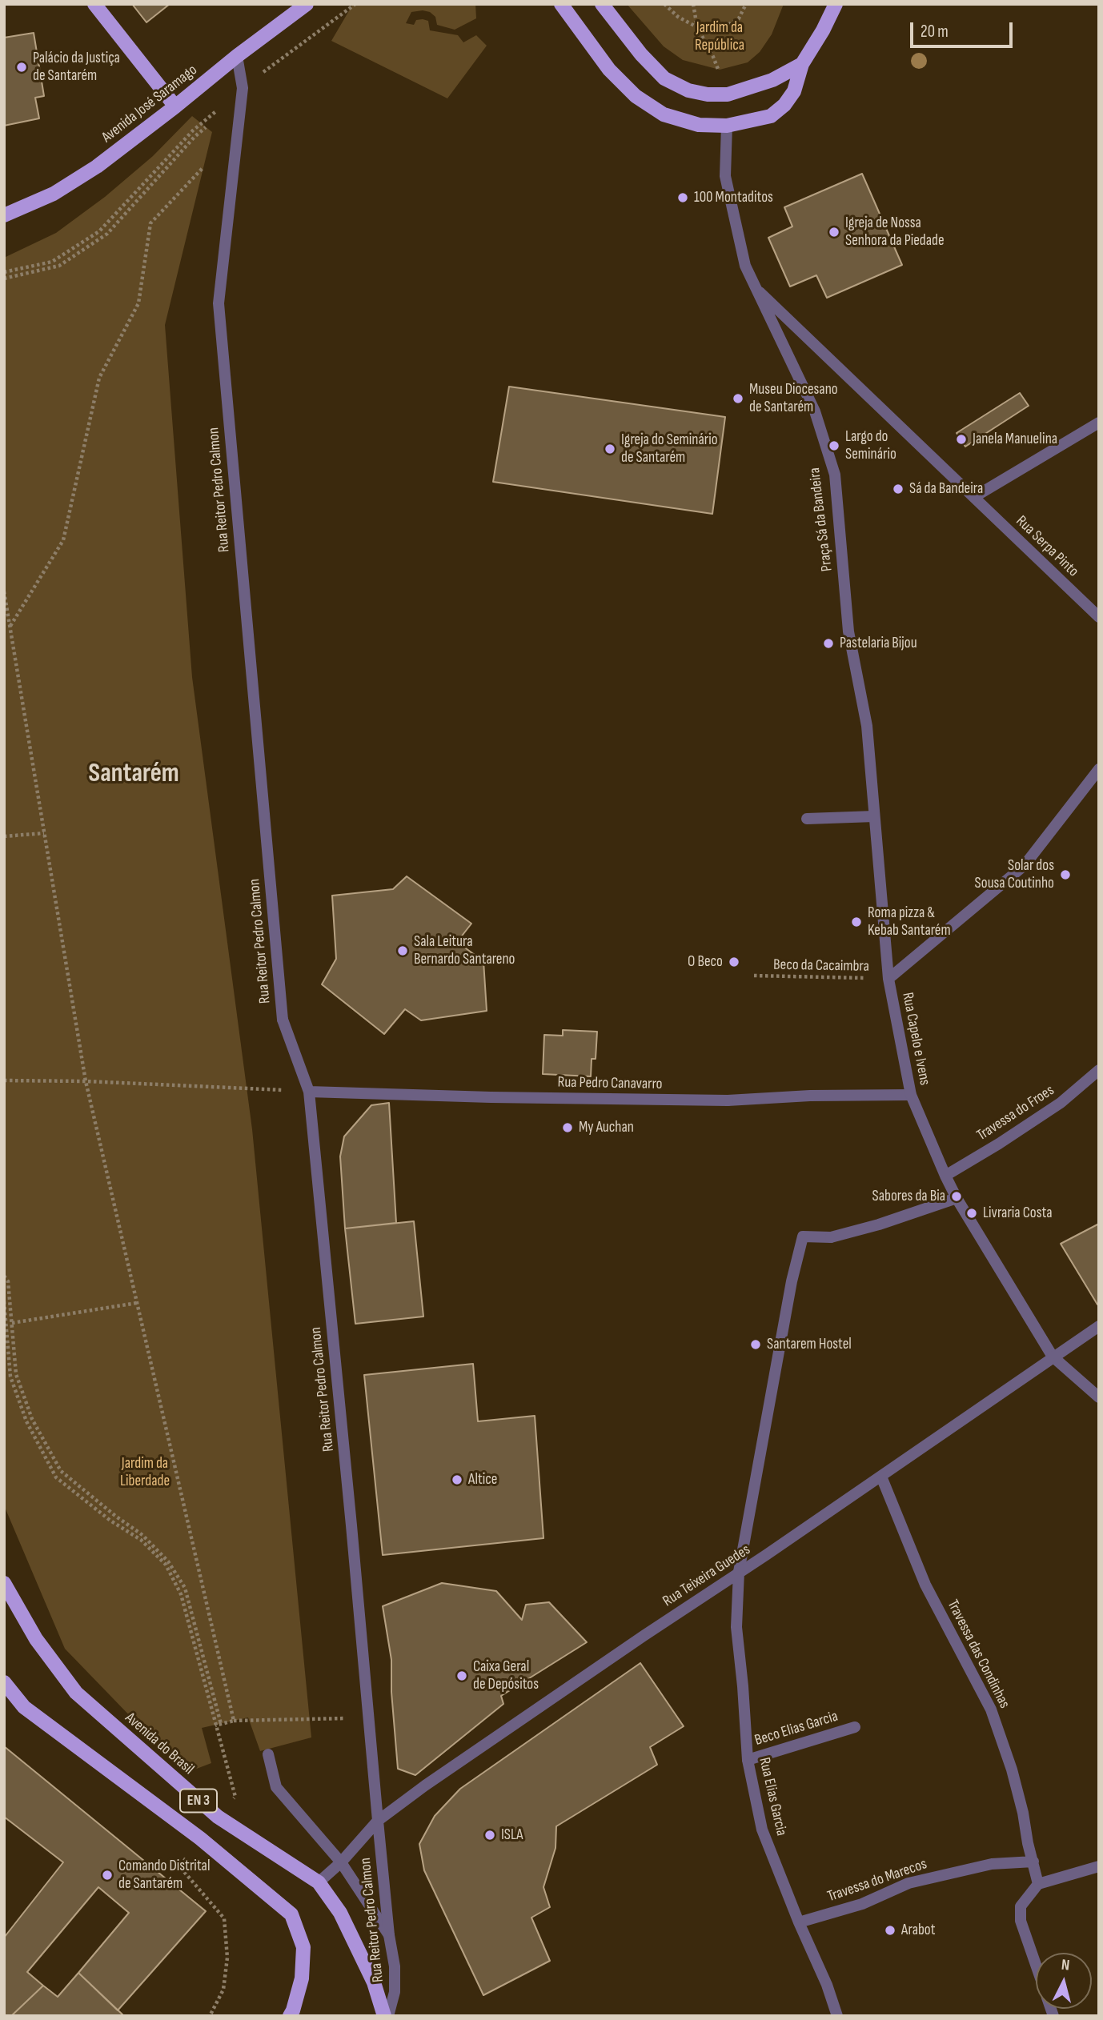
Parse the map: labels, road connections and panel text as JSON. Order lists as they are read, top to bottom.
{
  "streets": {
    "main road": ["Avenida José Saramago", "Avenida do Brasil", "EN 3"],
    "street": [
      "Rua Reitor Pedro Calmon",
      "Praça Sá da Bandeira",
      "Rua Serpa Pinto",
      "Rua Capelo e Ivens",
      "Rua Pedro Canavarro",
      "Travessa do Froes",
      "Rua Teixeira Guedes",
      "Travessa das Condinhas",
      "Beco Elias Garcia",
      "Rua Elias Garcia",
      "Travessa do Marecos"
    ],
    "path": ["Beco da Cacaimbra"]
  },
  "crossings": [
    ["Avenida José Saramago", "Rua Reitor Pedro Calmon"],
    ["Rua Reitor Pedro Calmon", "Rua Pedro Canavarro"],
    ["Rua Reitor Pedro Calmon", "Rua Teixeira Guedes"],
    ["Rua Reitor Pedro Calmon", "Avenida do Brasil"],
    ["Praça Sá da Bandeira", "Rua Serpa Pinto"],
    ["Praça Sá da Bandeira", "Rua Capelo e Ivens"],
    ["Beco da Cacaimbra", "Rua Capelo e Ivens"],
    ["Rua Capelo e Ivens", "Rua Pedro Canavarro"],
    ["Rua Capelo e Ivens", "Travessa do Froes"],
    ["Rua Capelo e Ivens", "Rua Teixeira Guedes"],
    ["Rua Capelo e Ivens", "Rua Elias Garcia"],
    ["Rua Teixeira Guedes", "Travessa das Condinhas"],
    ["Rua Teixeira Guedes", "Rua Elias Garcia"],
    ["Travessa das Condinhas", "Travessa do Marecos"],
    ["Beco Elias Garcia", "Rua Elias Garcia"],
    ["Rua Elias Garcia", "Travessa do Marecos"]
  ],
  "districts": ["Santarém"],
  "parks": ["Jardim da República", "Jardim da Liberdade"],
  "places": [
    "Palácio da Justiça de Santarém",
    "100 Montaditos",
    "Igreja de Nossa Senhora da Piedade",
    "Museu Diocesano de Santarém",
    "Janela Manuelina",
    "Largo do Seminário",
    "Igreja do Seminário de Santarém",
    "Sá da Bandeira",
    "Pastelaria Bijou",
    "Solar dos Sousa Coutinho",
    "Roma pizza & Kebab Santarém",
    "Sala Leitura Bernardo Santareno",
    "O Beco",
    "My Auchan",
    "Sabores da Bia",
    "Livraria Costa",
    "Santarem Hostel",
    "Altice",
    "Caixa Geral de Depósitos",
    "ISLA",
    "Comando Distrital de Santarém",
    "Arabot"
  ],
  "scale_bar": "20 m",
  "north": "top"
}
